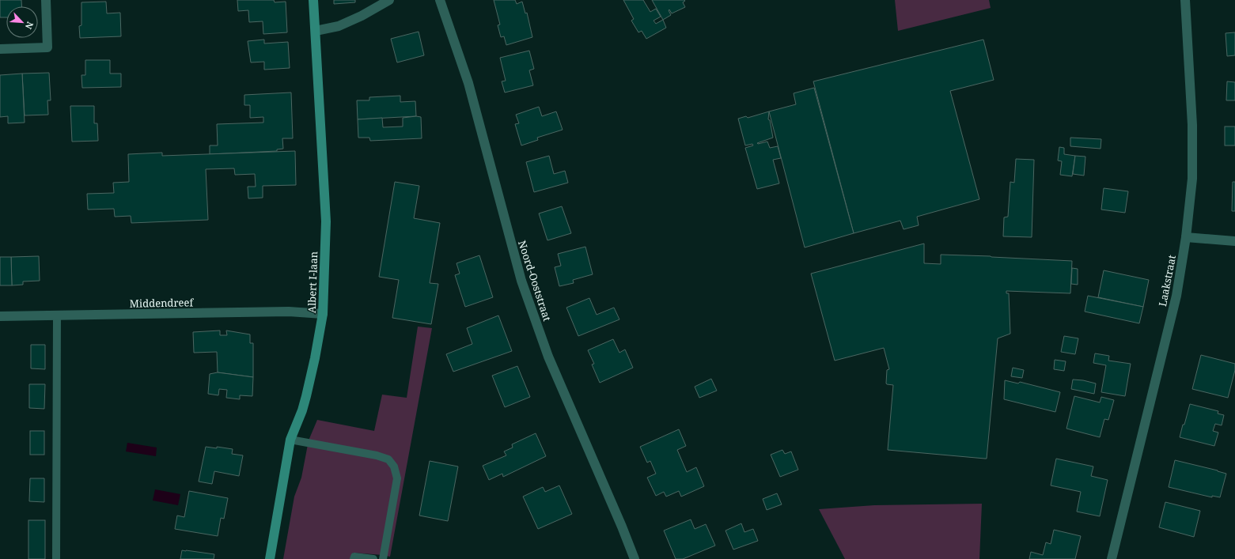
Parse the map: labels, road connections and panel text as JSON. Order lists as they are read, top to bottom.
{
  "streets": {
    "street": [
      "Noord-Ooststraat",
      "Laakstraat",
      "Albert I-laan",
      "Middendreef"
    ]
  },
  "crossings": [
    ["Albert I-laan", "Middendreef"]
  ],
  "north": "bottom right"
}
